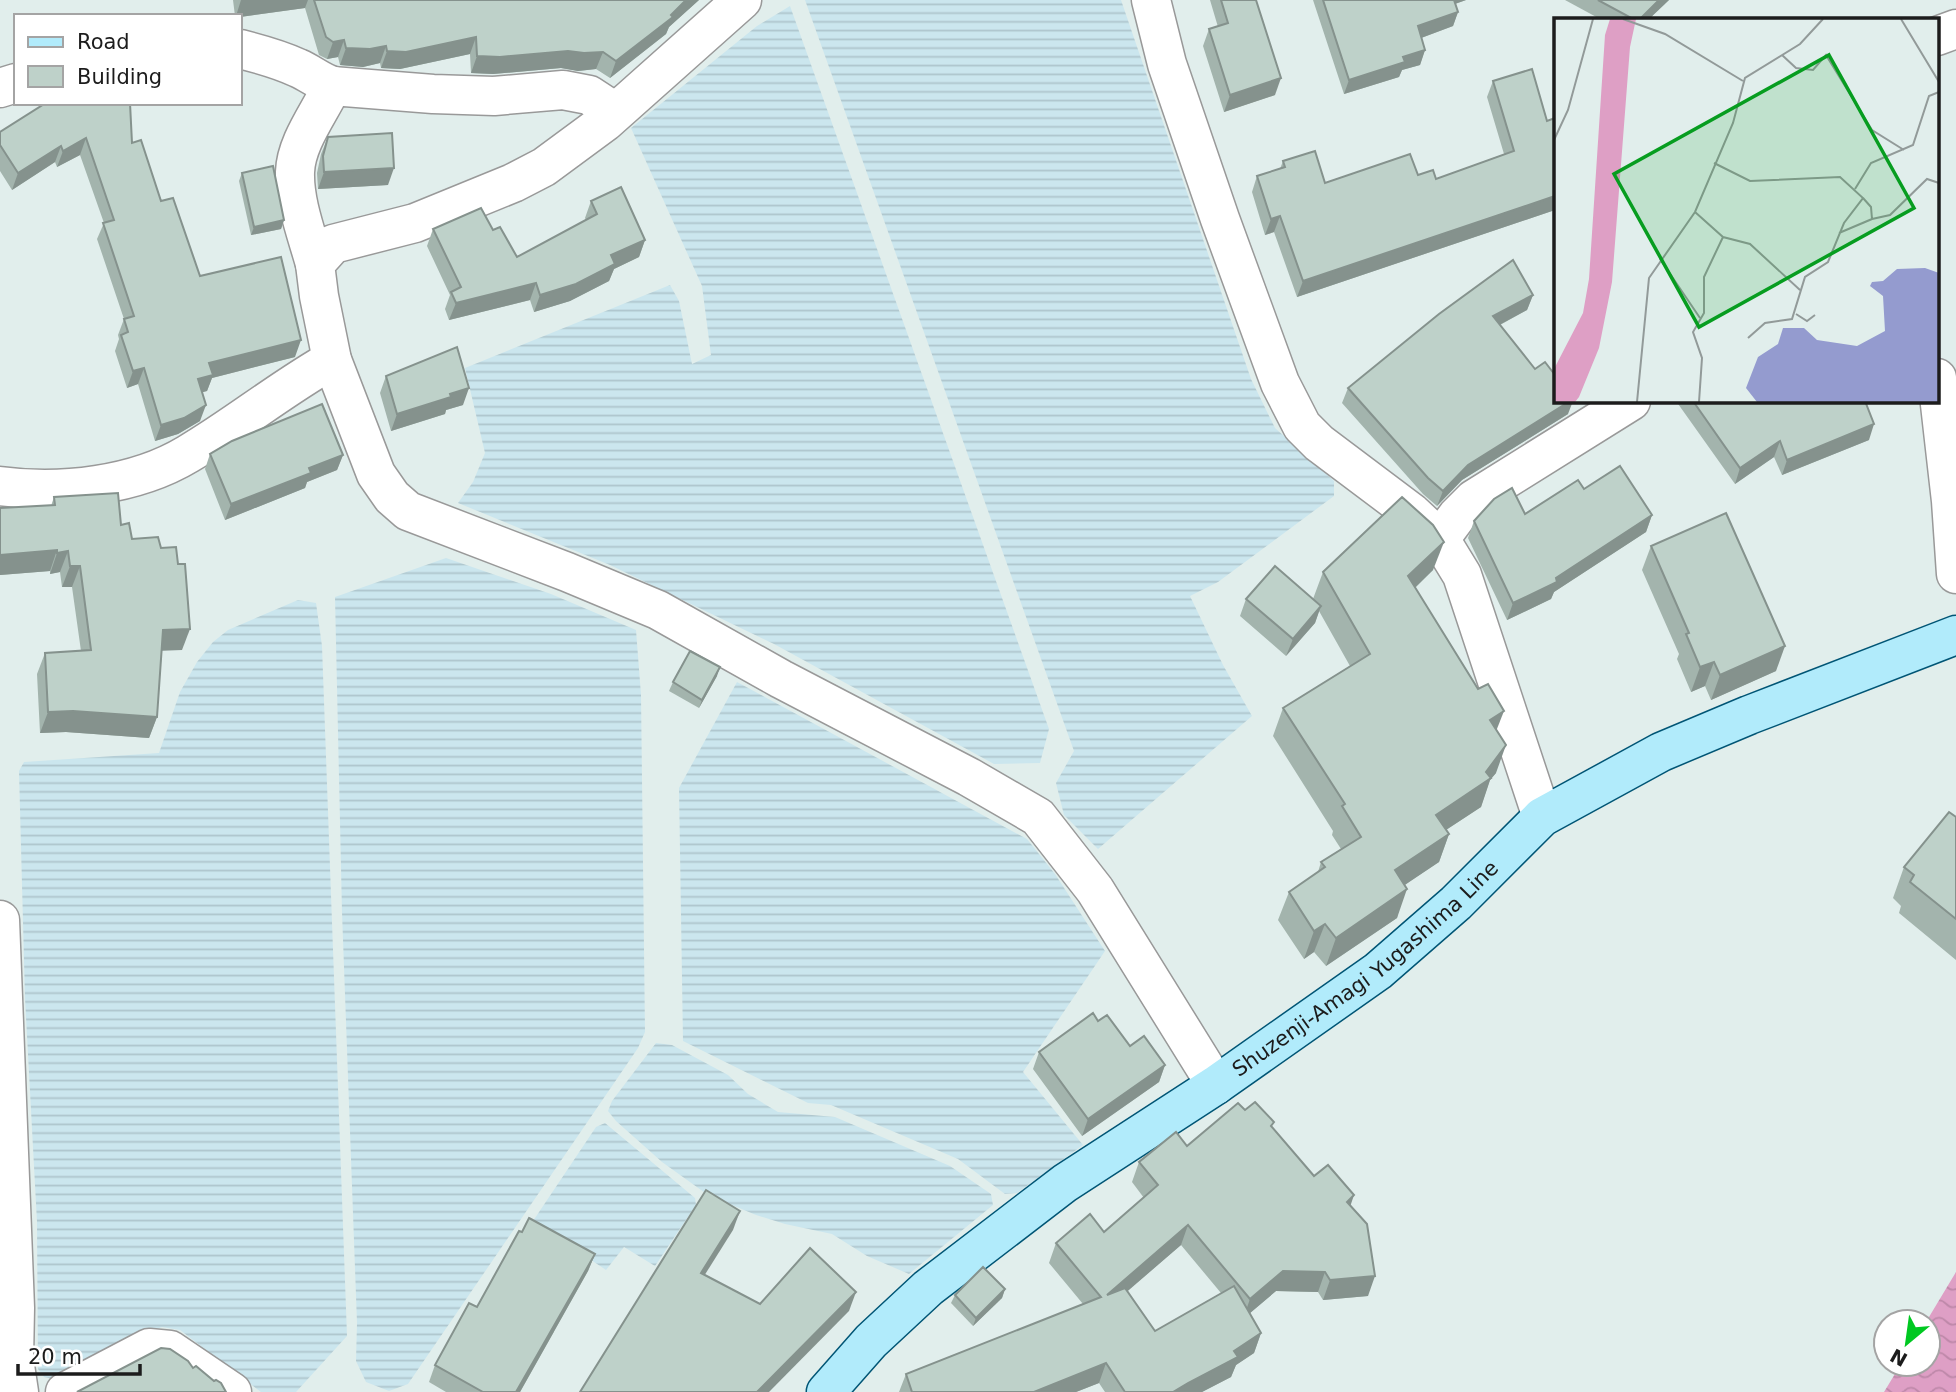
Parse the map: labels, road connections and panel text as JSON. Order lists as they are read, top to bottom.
{
  "streets": {
    "main road": ["Shuzenji-Amagi Yugashima Line"]
  },
  "legend": ["Road", "Building"],
  "scale_bar": "20 m",
  "north": "bottom left"
}
